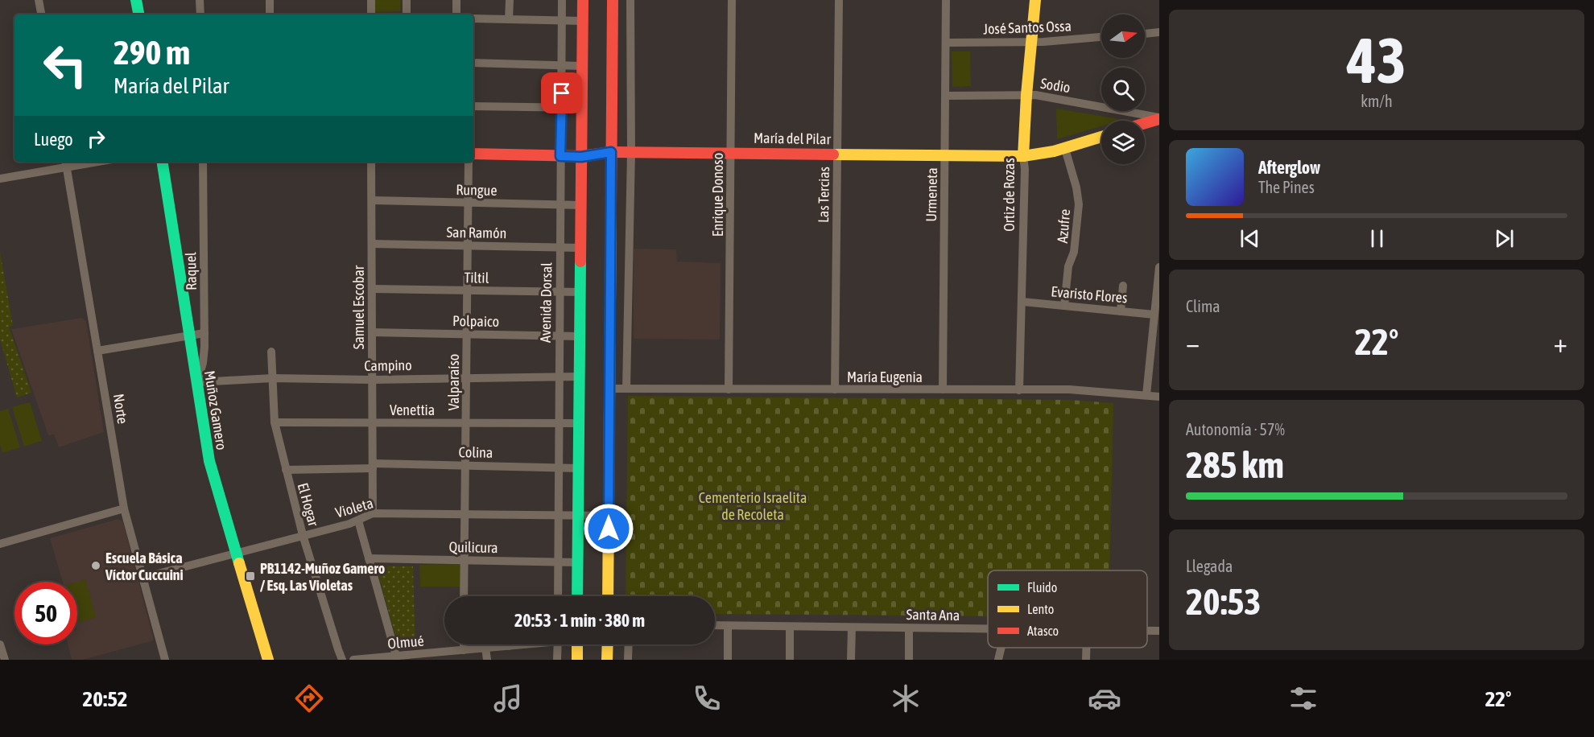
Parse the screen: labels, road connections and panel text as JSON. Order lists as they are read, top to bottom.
{
  "streets": {
    "street": [
      "José Santos Ossa",
      "Sodio",
      "María del Pilar",
      "Rungue",
      "Enrique Donoso",
      "Las Tercias",
      "Urmeneta",
      "Ortiz de Rozas",
      "Azufre",
      "San Ramón",
      "Raquel",
      "Tiltil",
      "Evaristo Flores",
      "Avenida Dorsal",
      "Samuel Escobar",
      "Polpaico",
      "Campino",
      "María Eugenia",
      "Valparaíso",
      "Norte",
      "Venettia",
      "Muñoz Gamero",
      "Colina",
      "El Hogar",
      "Violeta",
      "Quilicura",
      "Santa Ana",
      "Olmué"
    ]
  },
  "crossings": [
    ["José Santos Ossa", "Urmeneta"],
    ["José Santos Ossa", "Ortiz de Rozas"],
    ["Sodio", "Urmeneta"],
    ["Sodio", "Ortiz de Rozas"],
    ["María del Pilar", "Enrique Donoso"],
    ["María del Pilar", "Las Tercias"],
    ["María del Pilar", "Urmeneta"],
    ["María del Pilar", "Ortiz de Rozas"],
    ["María del Pilar", "Azufre"],
    ["María del Pilar", "Avenida Dorsal"],
    ["Rungue", "Avenida Dorsal"],
    ["Rungue", "Samuel Escobar"],
    ["Rungue", "Valparaíso"],
    ["Enrique Donoso", "María Eugenia"],
    ["Las Tercias", "María Eugenia"],
    ["Urmeneta", "María Eugenia"],
    ["Ortiz de Rozas", "Evaristo Flores"],
    ["Ortiz de Rozas", "María Eugenia"],
    ["Azufre", "Evaristo Flores"],
    ["San Ramón", "Avenida Dorsal"],
    ["San Ramón", "Samuel Escobar"],
    ["San Ramón", "Valparaíso"],
    ["Raquel", "Campino"],
    ["Raquel", "Muñoz Gamero"],
    ["Tiltil", "Avenida Dorsal"],
    ["Tiltil", "Samuel Escobar"],
    ["Tiltil", "Valparaíso"],
    ["Avenida Dorsal", "Polpaico"],
    ["Avenida Dorsal", "Campino"],
    ["Avenida Dorsal", "Venettia"],
    ["Avenida Dorsal", "Colina"],
    ["Avenida Dorsal", "Violeta"],
    ["Avenida Dorsal", "Quilicura"],
    ["Samuel Escobar", "Polpaico"],
    ["Samuel Escobar", "Campino"],
    ["Samuel Escobar", "Venettia"],
    ["Samuel Escobar", "Colina"],
    ["Samuel Escobar", "Violeta"],
    ["Polpaico", "Valparaíso"],
    ["Campino", "Valparaíso"],
    ["Campino", "Muñoz Gamero"],
    ["Campino", "El Hogar"],
    ["Valparaíso", "Venettia"],
    ["Valparaíso", "Colina"],
    ["Valparaíso", "Violeta"],
    ["Valparaíso", "Quilicura"],
    ["Norte", "Violeta"],
    ["Venettia", "El Hogar"],
    ["Muñoz Gamero", "Violeta"],
    ["Colina", "El Hogar"],
    ["El Hogar", "Violeta"]
  ],
  "parks": ["Cementerio Israelita de Recoleta"],
  "places": {
    "other": ["Escuela Básica Víctor Cuccuini"],
    "transit": ["PB1142-Muñoz Gamero / Esq. Las Violetas"]
  },
  "legend": ["Fluido", "Lento", "Atasco"],
  "north": "right",
  "page": {
    "tile": [
      ["43", "km/h"],
      "Clima",
      ["Autonomía · 57%", "285 km"],
      ["Llegada", "20:53"]
    ],
    "turn": ["290 m", "María del Pilar"],
    "then": "Luego",
    "song": ["Afterglow", "The Pines"],
    "heat": ["−", "22°", "+"],
    "limit": "50",
    "trip": "20:53 · 1 min · 380 m",
    "tabs": ["20:52", "22°"]
  }
}
